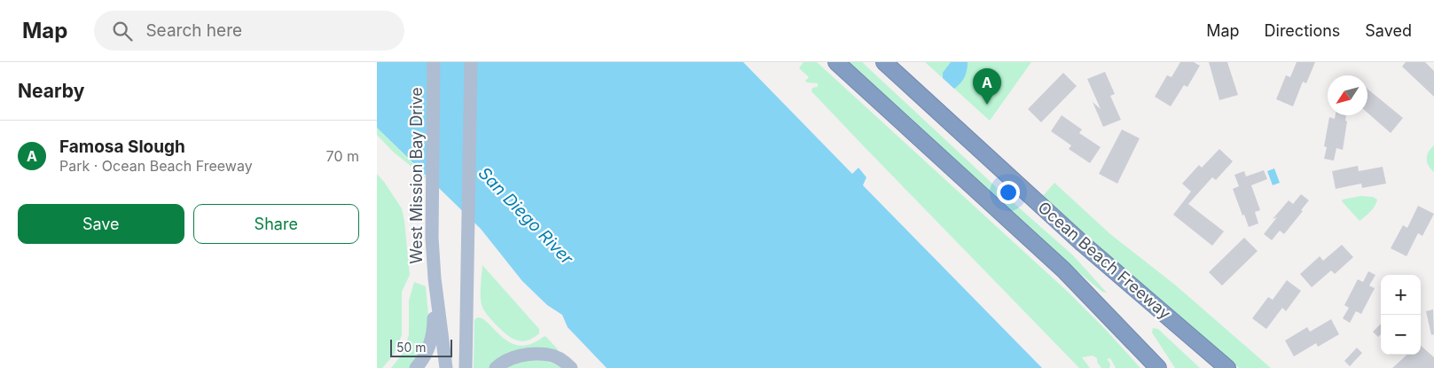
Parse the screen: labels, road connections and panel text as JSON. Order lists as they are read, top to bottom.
{
  "streets": {
    "highway": ["Ocean Beach Freeway"],
    "main road": ["West Mission Bay Drive"]
  },
  "water": ["San Diego River"],
  "scale_bar": "50 m",
  "north": "bottom left",
  "page": {
    "header": "Map",
    "search": "Search here",
    "nav": ["Map", "Directions", "Saved"],
    "heading": "Nearby",
    "pins": "A",
    "list": [
      {
        "mark": "A",
        "name": "Famosa Slough",
        "note": "Park · Ocean Beach Freeway",
        "value": "70 m"
      }
    ],
    "buttons": ["Save", "Share"],
    "map_buttons": ["+", "−"],
    "scale": "50 m"
  }
}
